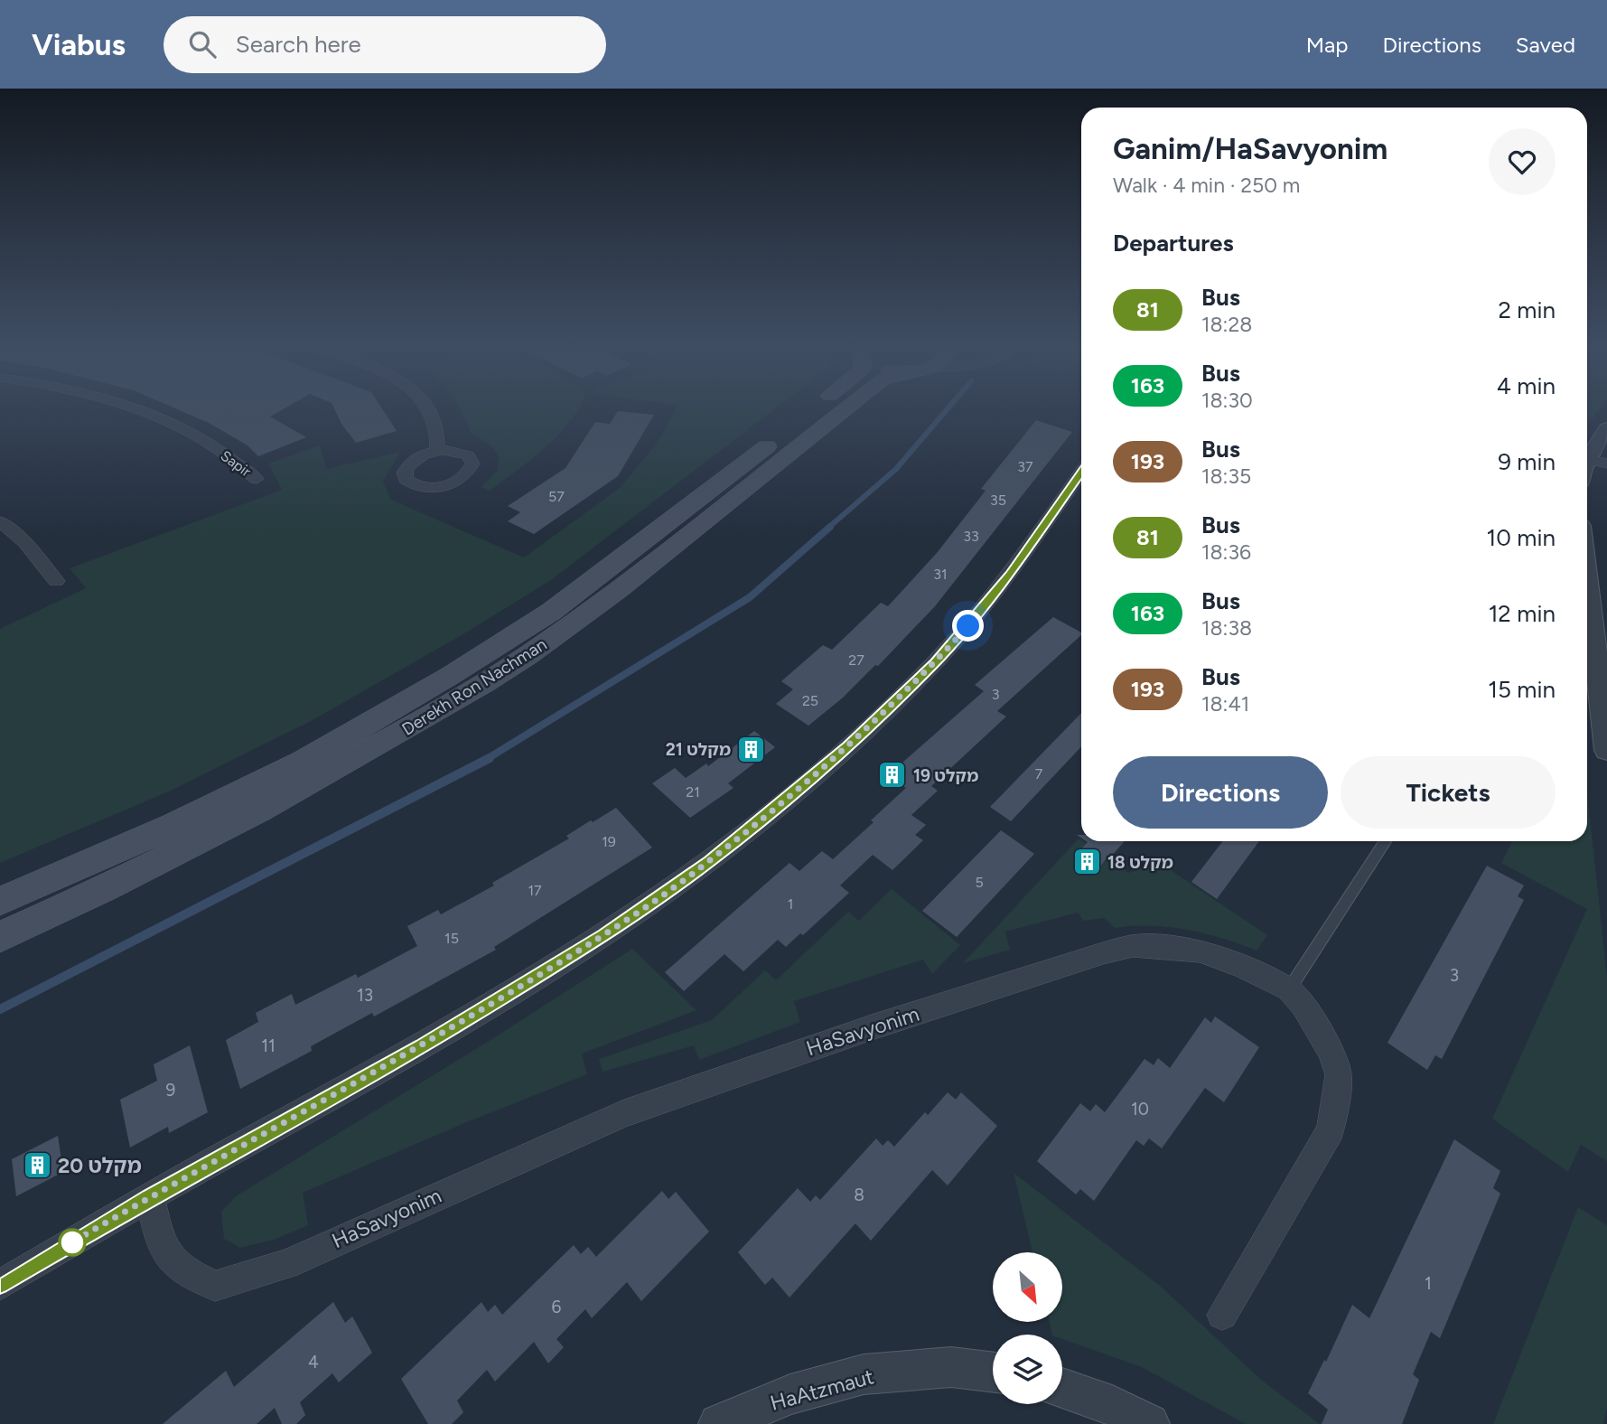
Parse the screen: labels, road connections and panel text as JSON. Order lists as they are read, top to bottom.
{
  "streets": {
    "main road": ["Derekh Ron Nachman"],
    "street": ["Sapir", "HaSavyonim", "HaAtzmaut"]
  },
  "places": {
    "building": [
      "מקלט 21",
      "מקלט 19",
      "מקלט 18",
      "מקלט 20"
    ]
  },
  "lines": ["bus line 81"],
  "house_numbers": [
    "37",
    "57",
    "35",
    "33",
    "31",
    "27",
    "3",
    "25",
    "7",
    "21",
    "19",
    "5",
    "17",
    "1",
    "15",
    "3",
    "13",
    "11",
    "9",
    "10",
    "8",
    "1",
    "6",
    "4"
  ],
  "north": "bottom right",
  "page": {
    "header": "Viabus",
    "search": "Search here",
    "nav": ["Map", "Directions", "Saved"],
    "heading": [
      ["Ganim/HaSavyonim", "Walk · 4 min · 250 m"],
      "Departures"
    ],
    "list": [
      {
        "mark": "81",
        "name": "Bus",
        "note": "18:28",
        "value": "2 min"
      },
      {
        "mark": "163",
        "name": "Bus",
        "note": "18:30",
        "value": "4 min"
      },
      {
        "mark": "193",
        "name": "Bus",
        "note": "18:35",
        "value": "9 min"
      },
      {
        "mark": "81",
        "name": "Bus",
        "note": "18:36",
        "value": "10 min"
      },
      {
        "mark": "163",
        "name": "Bus",
        "note": "18:38",
        "value": "12 min"
      },
      {
        "mark": "193",
        "name": "Bus",
        "note": "18:41",
        "value": "15 min"
      }
    ],
    "buttons": ["Directions", "Tickets"]
  }
}
